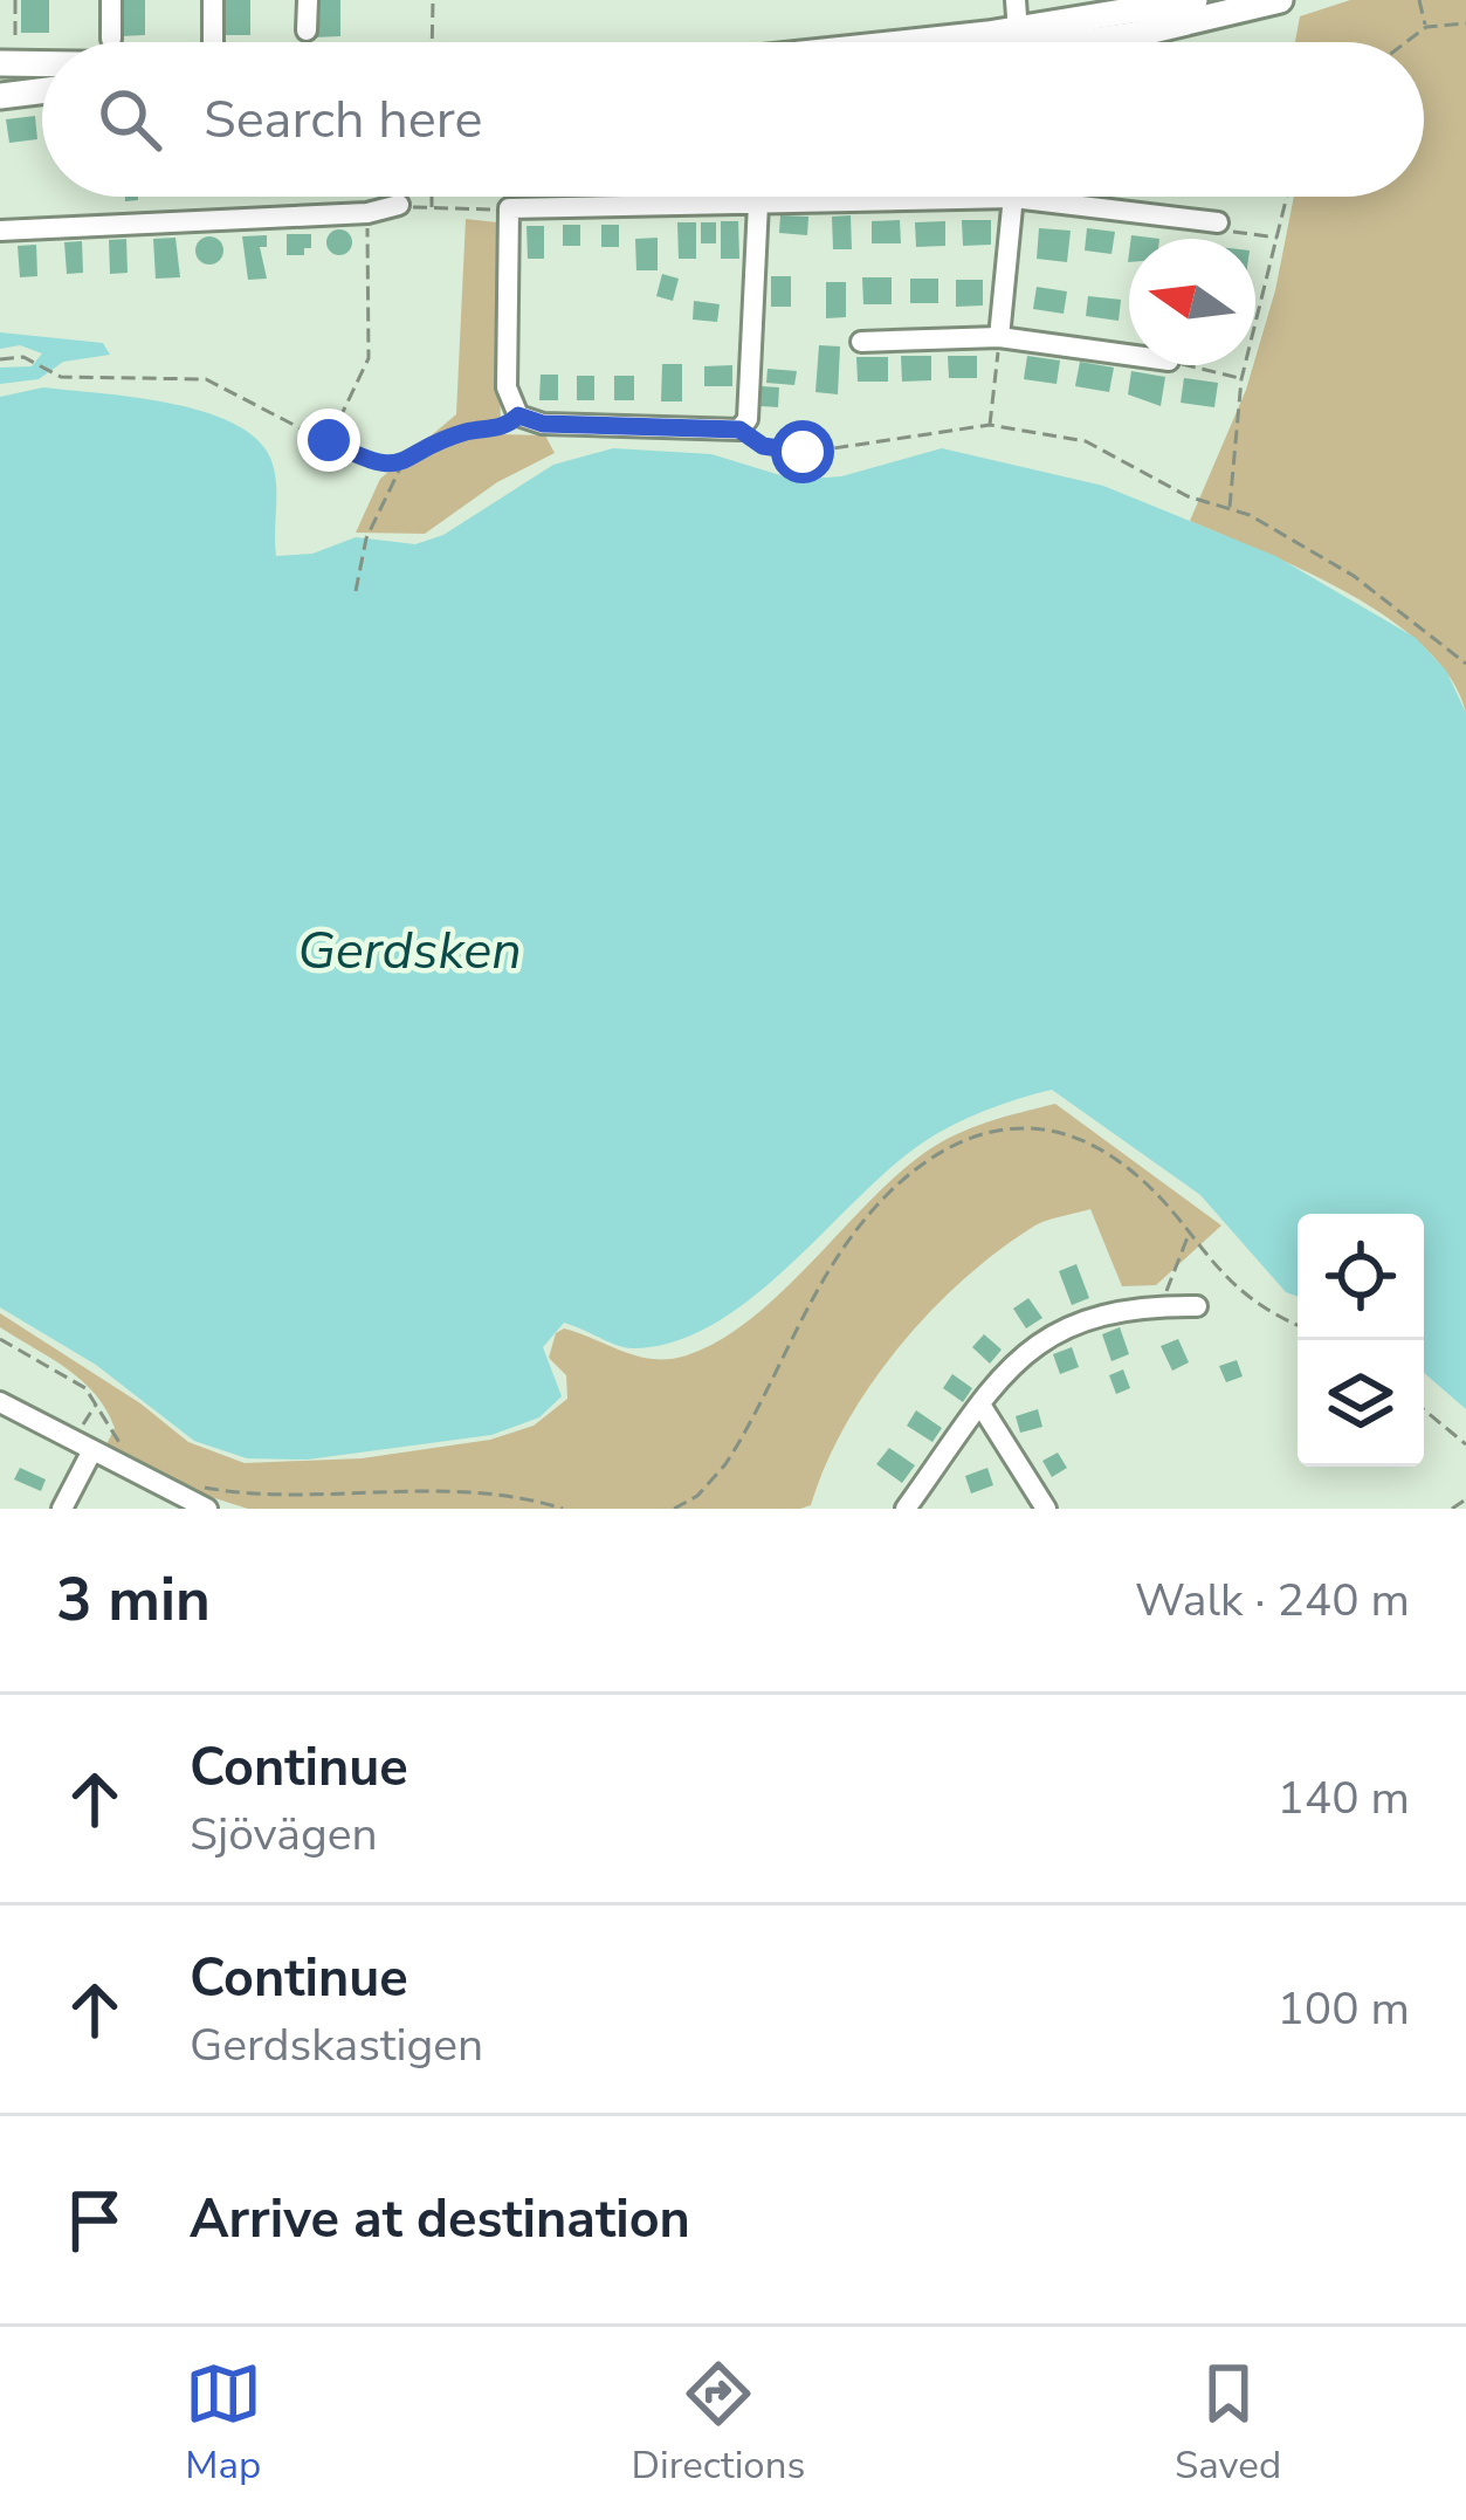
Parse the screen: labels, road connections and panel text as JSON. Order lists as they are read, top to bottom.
{
  "water": ["Gerdsken"],
  "north": "left",
  "page": {
    "search": "Search here",
    "heading": ["3 min", "Walk · 240 m"],
    "list": [
      ["Continue", "Sjövägen", "140 m"],
      ["Continue", "Gerdskastigen", "100 m"],
      "Arrive at destination"
    ],
    "nav": ["Map", "Directions", "Saved"]
  }
}
